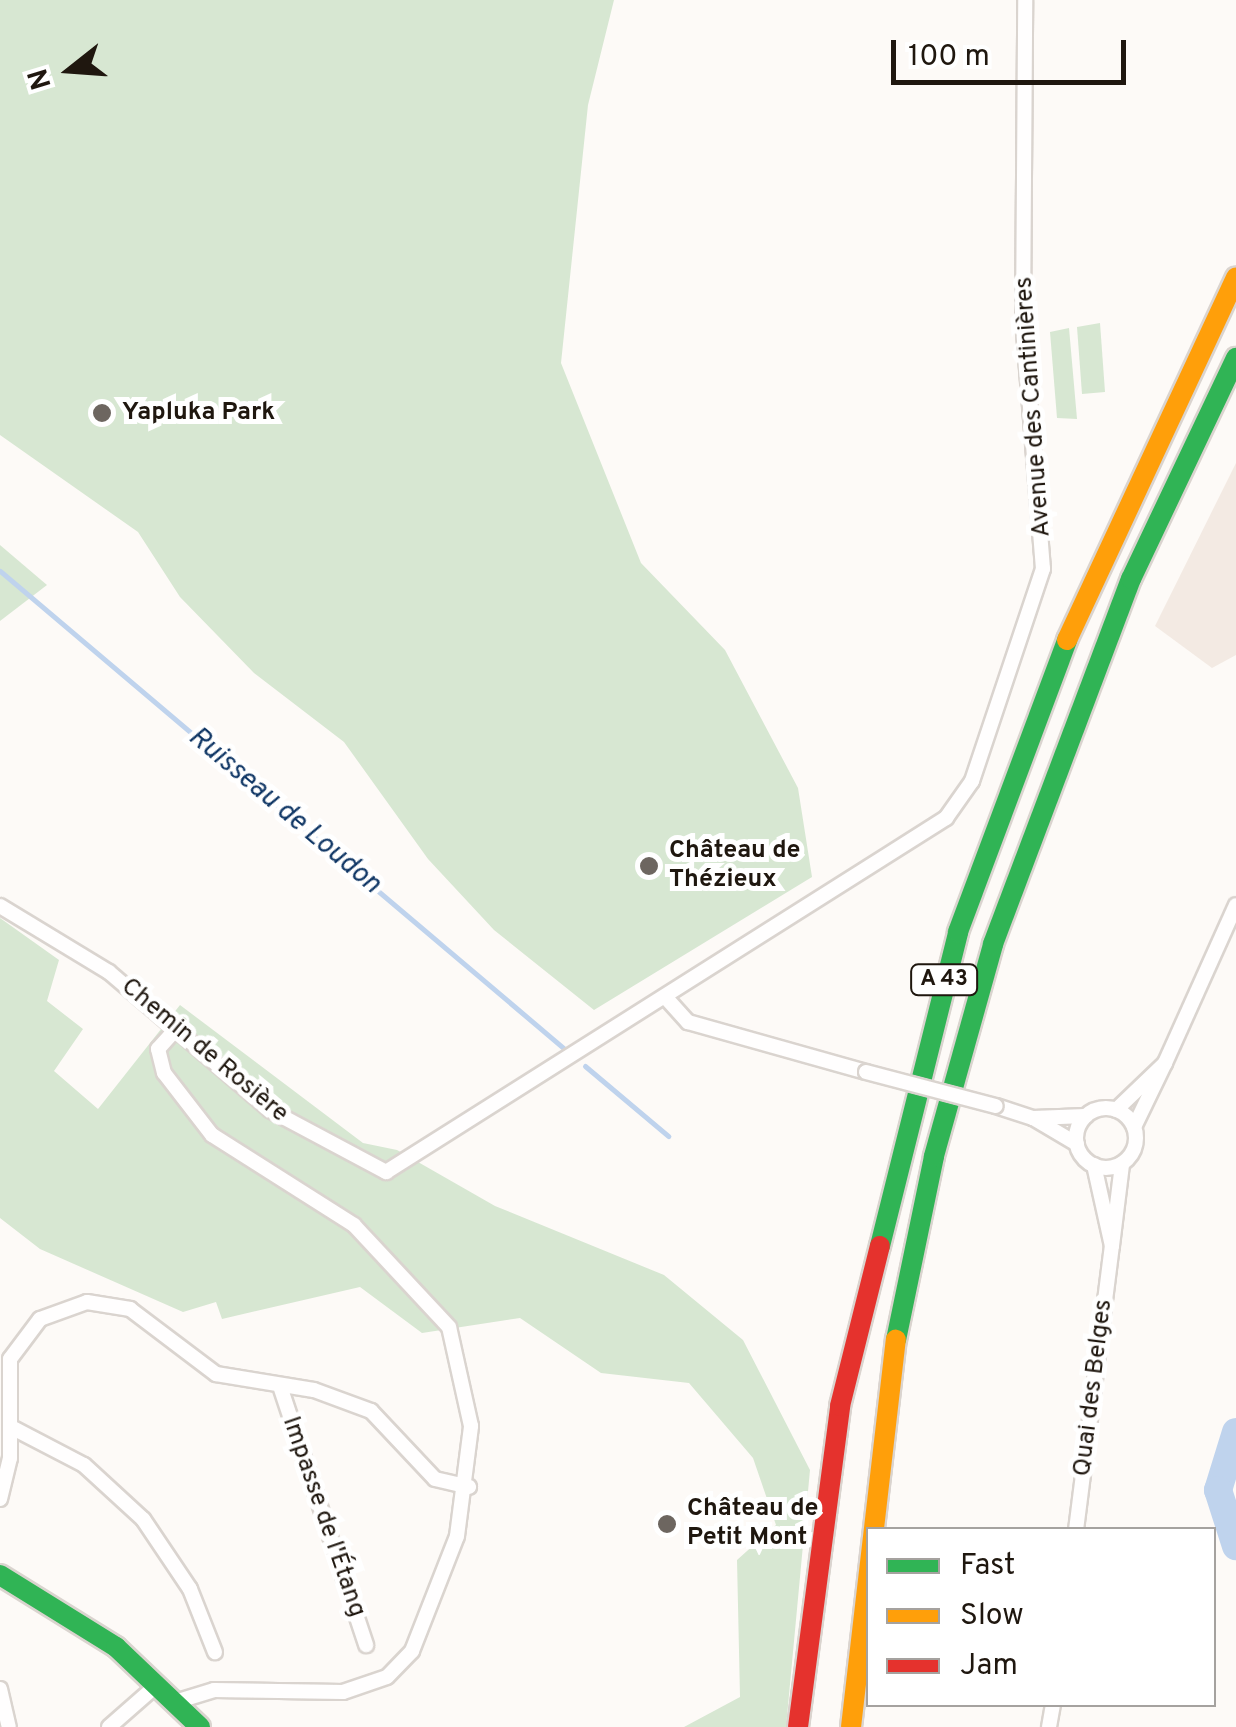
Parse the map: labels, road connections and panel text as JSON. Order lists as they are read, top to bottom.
{
  "streets": {
    "main road": ["A 43"],
    "street": [
      "Avenue des Cantinières",
      "Chemin de Rosière",
      "Quai des Belges",
      "Impasse de l'Étang"
    ]
  },
  "crossings": [
    ["Avenue des Cantinières", "Chemin de Rosière"]
  ],
  "water": ["Ruisseau de Loudon"],
  "places": ["Yapluka Park", "Château de Thézieux", "Château de Petit Mont"],
  "legend": ["Fast", "Slow", "Jam"],
  "scale_bar": "100 m",
  "north": "left"
}
